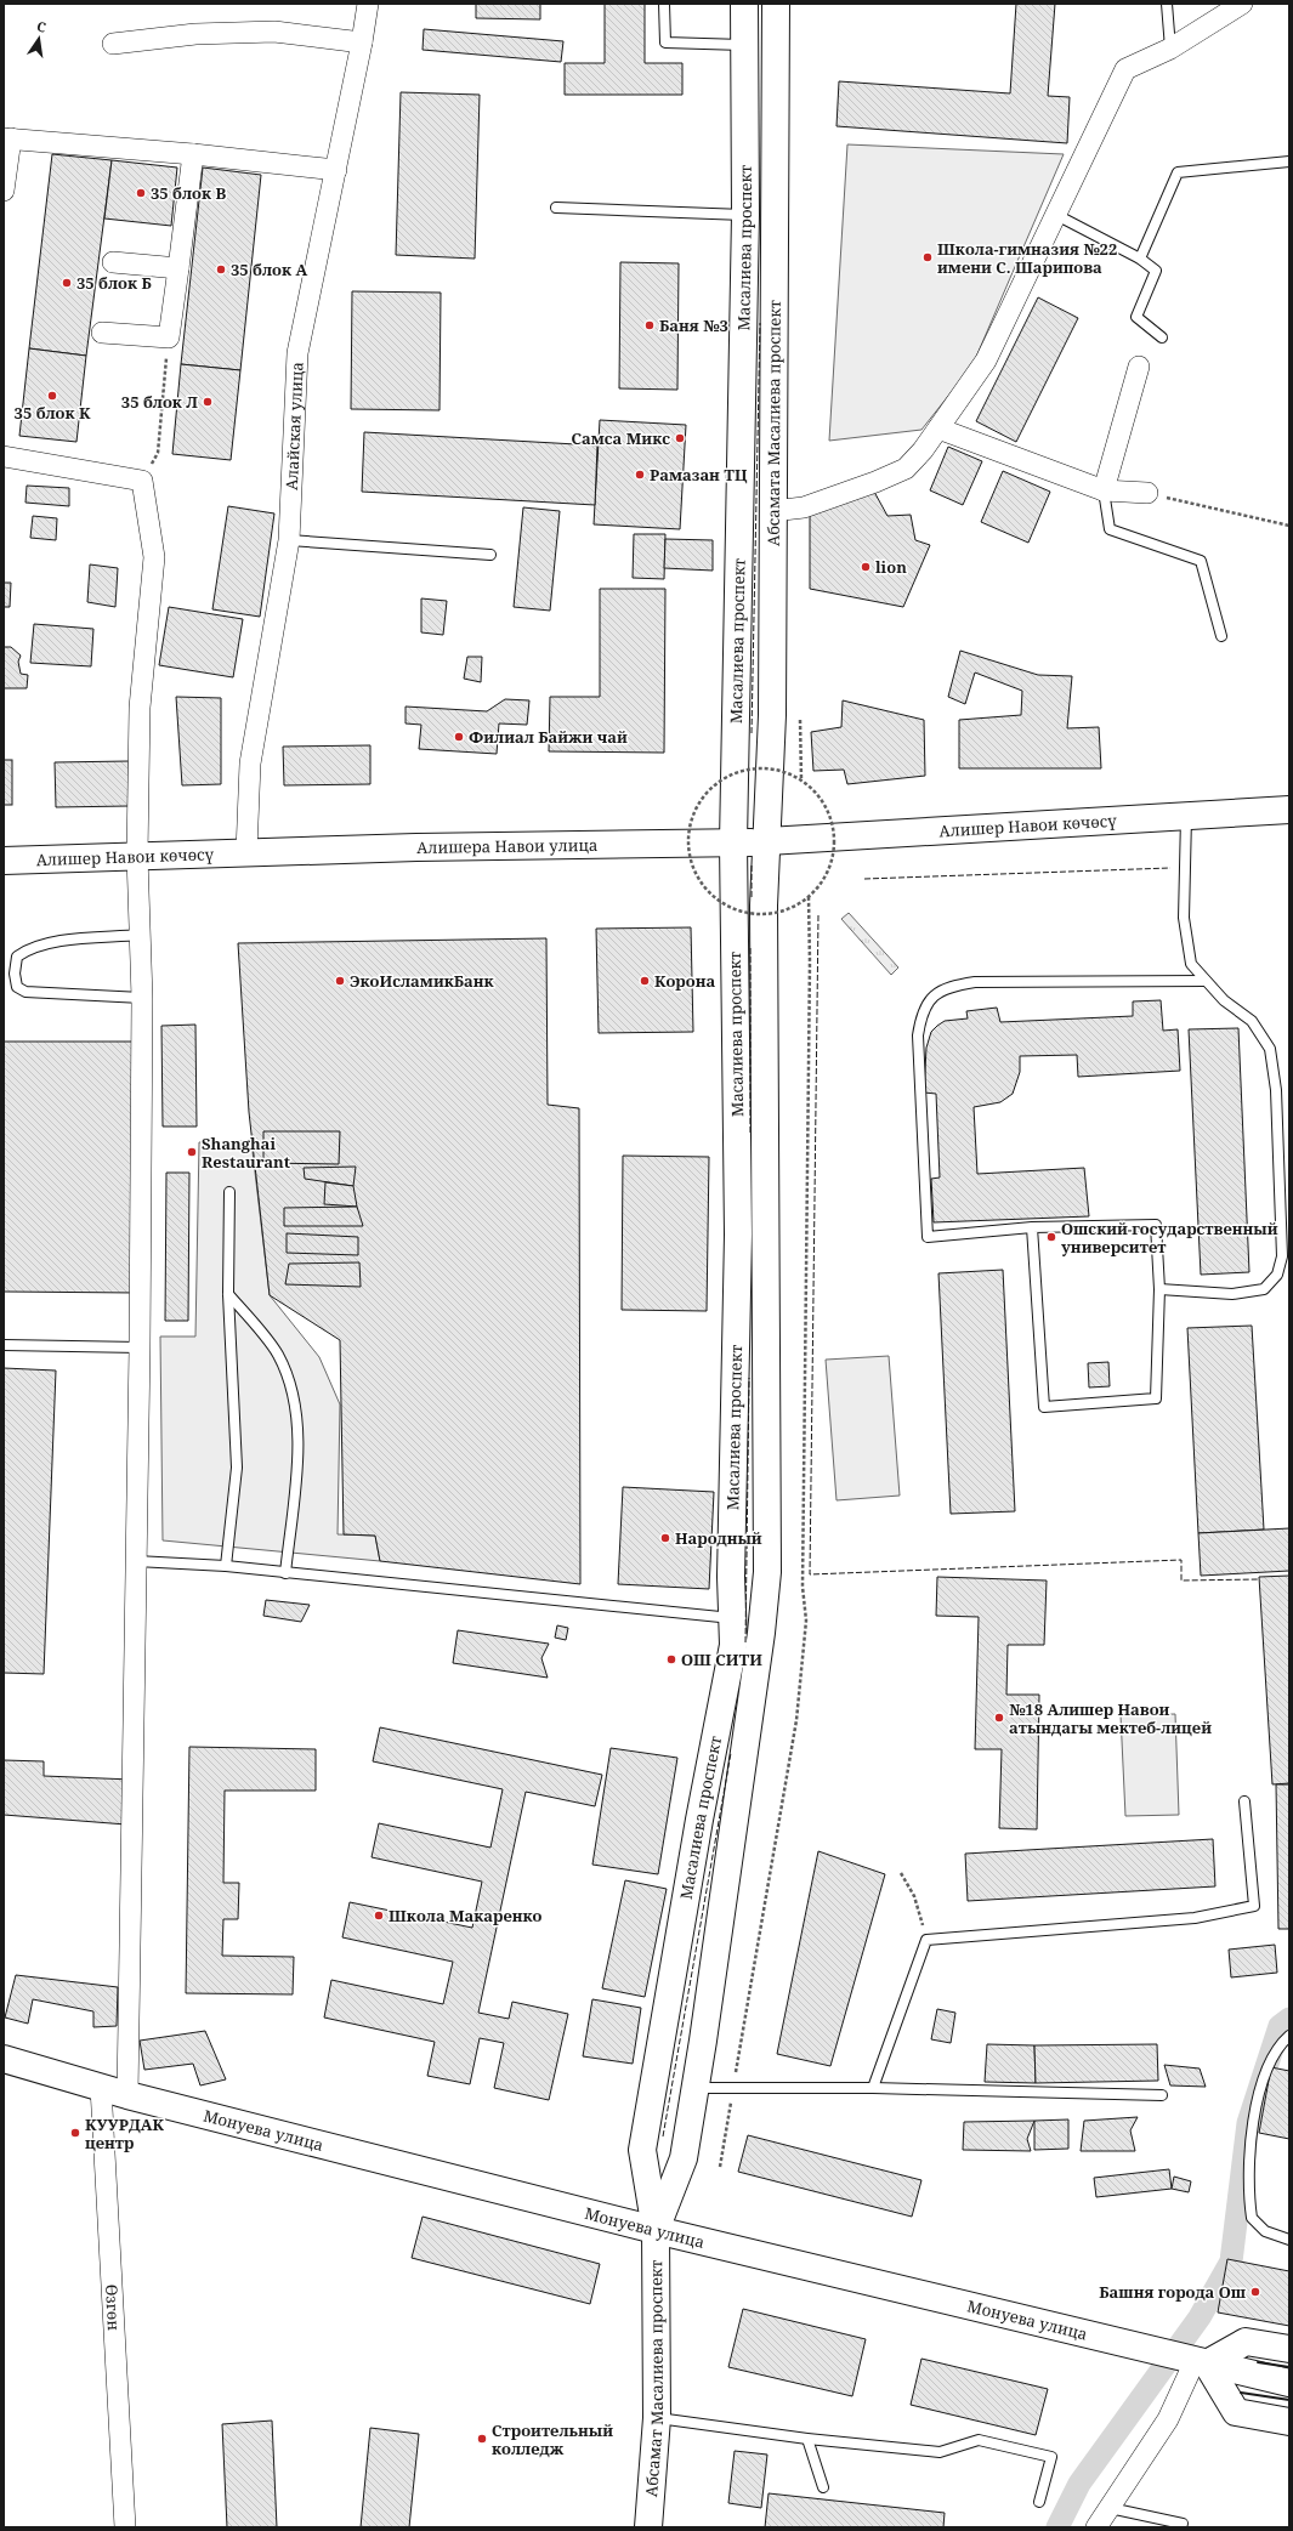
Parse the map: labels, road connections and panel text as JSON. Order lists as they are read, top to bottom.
{
  "streets": {
    "main road": [
      "Масалиева проспект",
      "Абсамата Масалиева проспект",
      "Алишер Навои көчөсү",
      "Алишера Навои улица",
      "Монуева улица",
      "Абсамат Масалиева проспект"
    ],
    "street": ["Алайская улица", "Өзгөн"]
  },
  "crossings": [
    ["Масалиева проспект", "Абсамата Масалиева проспект"],
    ["Масалиева проспект", "Алишер Навои көчөсү"],
    ["Масалиева проспект", "Алишера Навои улица"],
    ["Масалиева проспект", "Монуева улица"],
    ["Масалиева проспект", "Абсамат Масалиева проспект"],
    ["Абсамата Масалиева проспект", "Алишер Навои көчөсү"],
    ["Абсамата Масалиева проспект", "Алишера Навои улица"],
    ["Алайская улица", "Алишер Навои көчөсү"],
    ["Алайская улица", "Алишера Навои улица"],
    ["Алишер Навои көчөсү", "Алишера Навои улица"],
    ["Монуева улица", "Өзгөн"],
    ["Монуева улица", "Абсамат Масалиева проспект"]
  ],
  "places": [
    "35 блок В",
    "Школа-гимназия №22 имени С. Шарипова",
    "35 блок А",
    "35 блок Б",
    "Баня №3",
    "35 блок К",
    "35 блок Л",
    "Самса Микс",
    "Рамазан ТЦ",
    "lion",
    "Филиал Байжи чай",
    "ЭкоИсламикБанк",
    "Корона",
    "Shanghai Restaurant",
    "Ошский государственный университет",
    "Народный",
    "ОШ СИТИ",
    "№18 Алишер Навои атындагы мектеб-лицей",
    "Школа Макаренко",
    "КУУРДАК центр",
    "Башня города Ош",
    "Строительный колледж"
  ],
  "north": "top"
}
